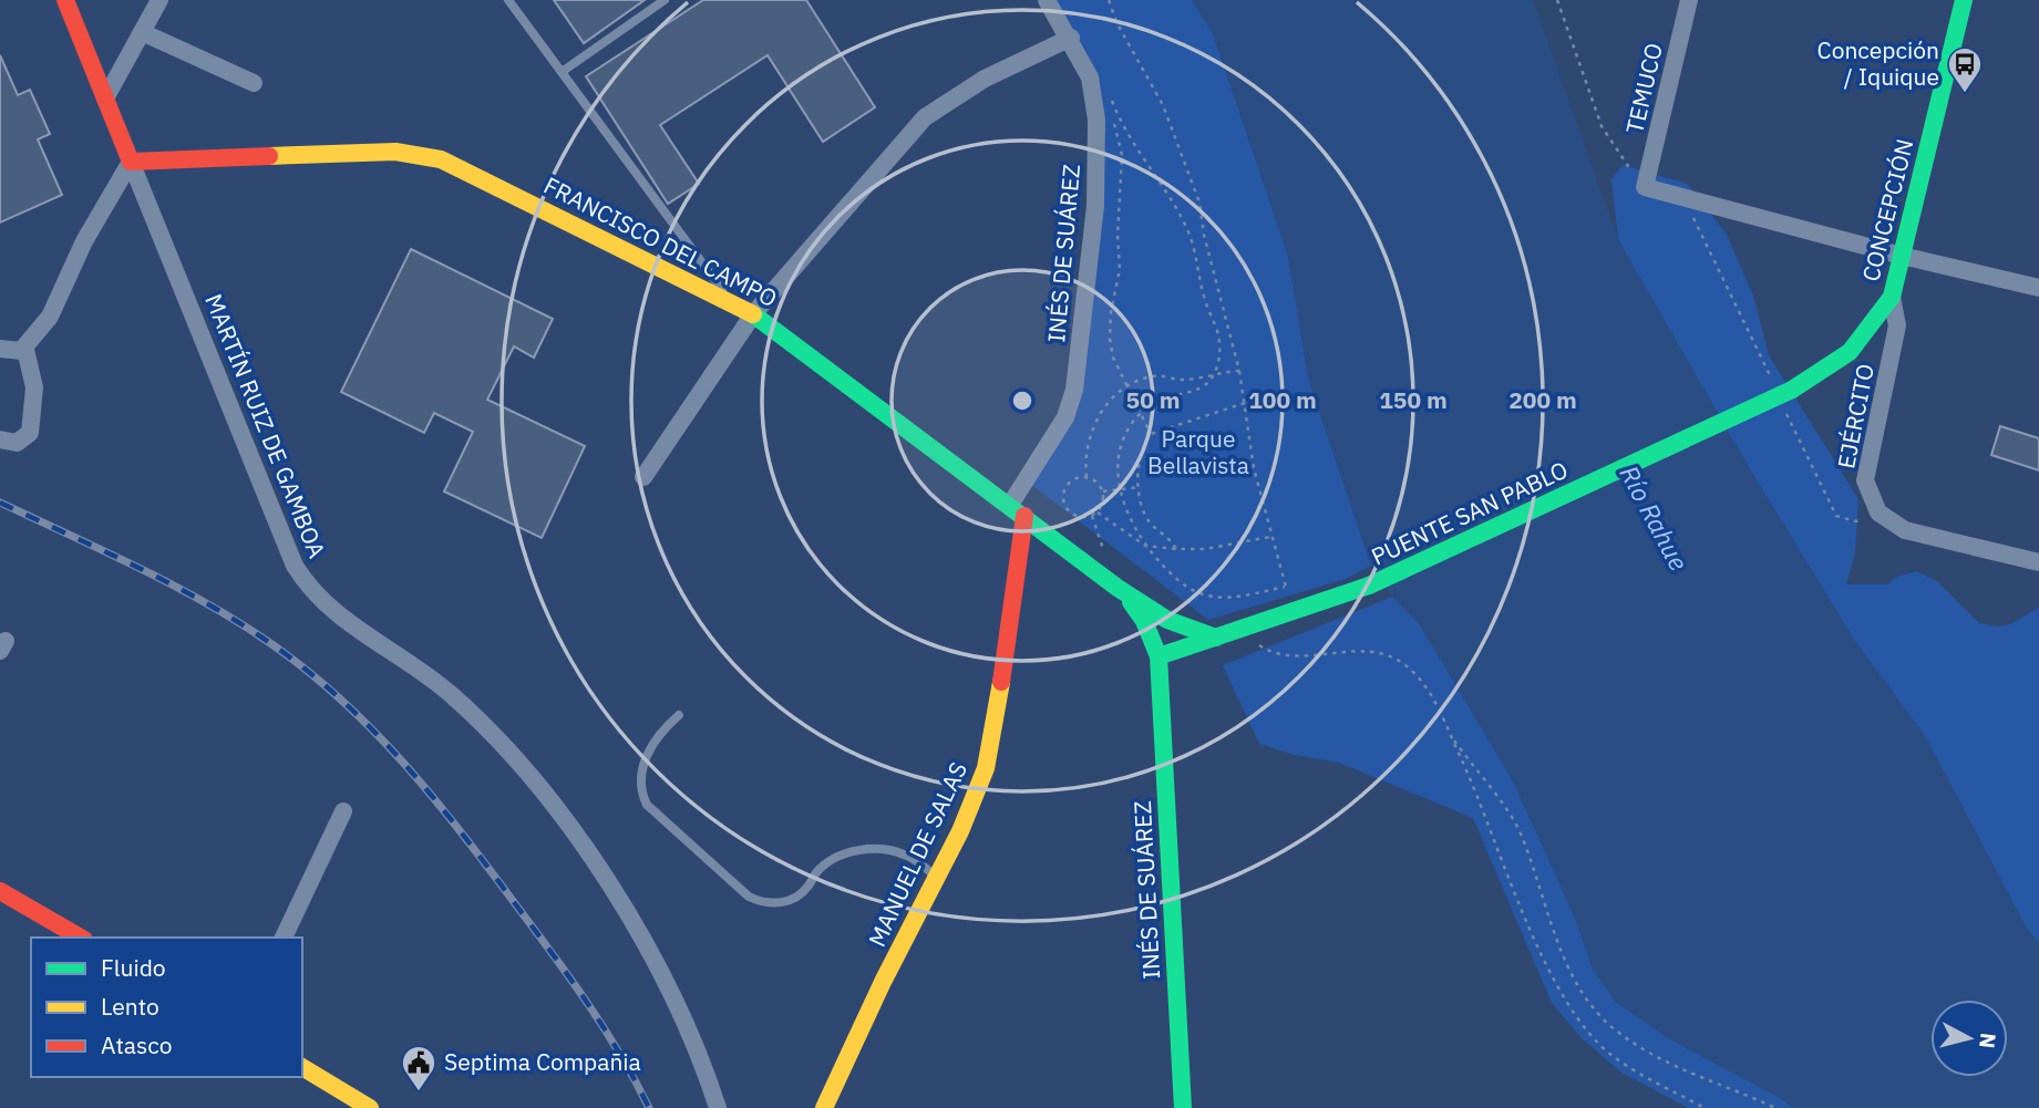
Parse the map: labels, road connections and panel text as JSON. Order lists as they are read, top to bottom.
{
  "streets": {
    "street": [
      "TEMUCO",
      "CONCEPCIÓN",
      "FRANCISCO DEL CAMPO",
      "INÉS DE SUÁREZ",
      "EJÉRCITO",
      "MARTÍN RUIZ DE GAMBOA",
      "PUENTE SAN PABLO",
      "MANUEL DE SALAS"
    ]
  },
  "crossings": [
    ["CONCEPCIÓN", "EJÉRCITO"],
    ["CONCEPCIÓN", "PUENTE SAN PABLO"],
    ["FRANCISCO DEL CAMPO", "INÉS DE SUÁREZ"],
    ["FRANCISCO DEL CAMPO", "MARTÍN RUIZ DE GAMBOA"],
    ["FRANCISCO DEL CAMPO", "PUENTE SAN PABLO"],
    ["FRANCISCO DEL CAMPO", "MANUEL DE SALAS"],
    ["INÉS DE SUÁREZ", "PUENTE SAN PABLO"]
  ],
  "water": ["Río Rahue"],
  "parks": ["Parque Bellavista"],
  "places": {
    "bus stop": ["Concepción / Iquique"],
    "public building": ["Septima Compañia"]
  },
  "legend": ["Fluido", "Lento", "Atasco"],
  "north": "right",
  "rings": [
    "50 m",
    "100 m",
    "150 m",
    "200 m"
  ]
}
